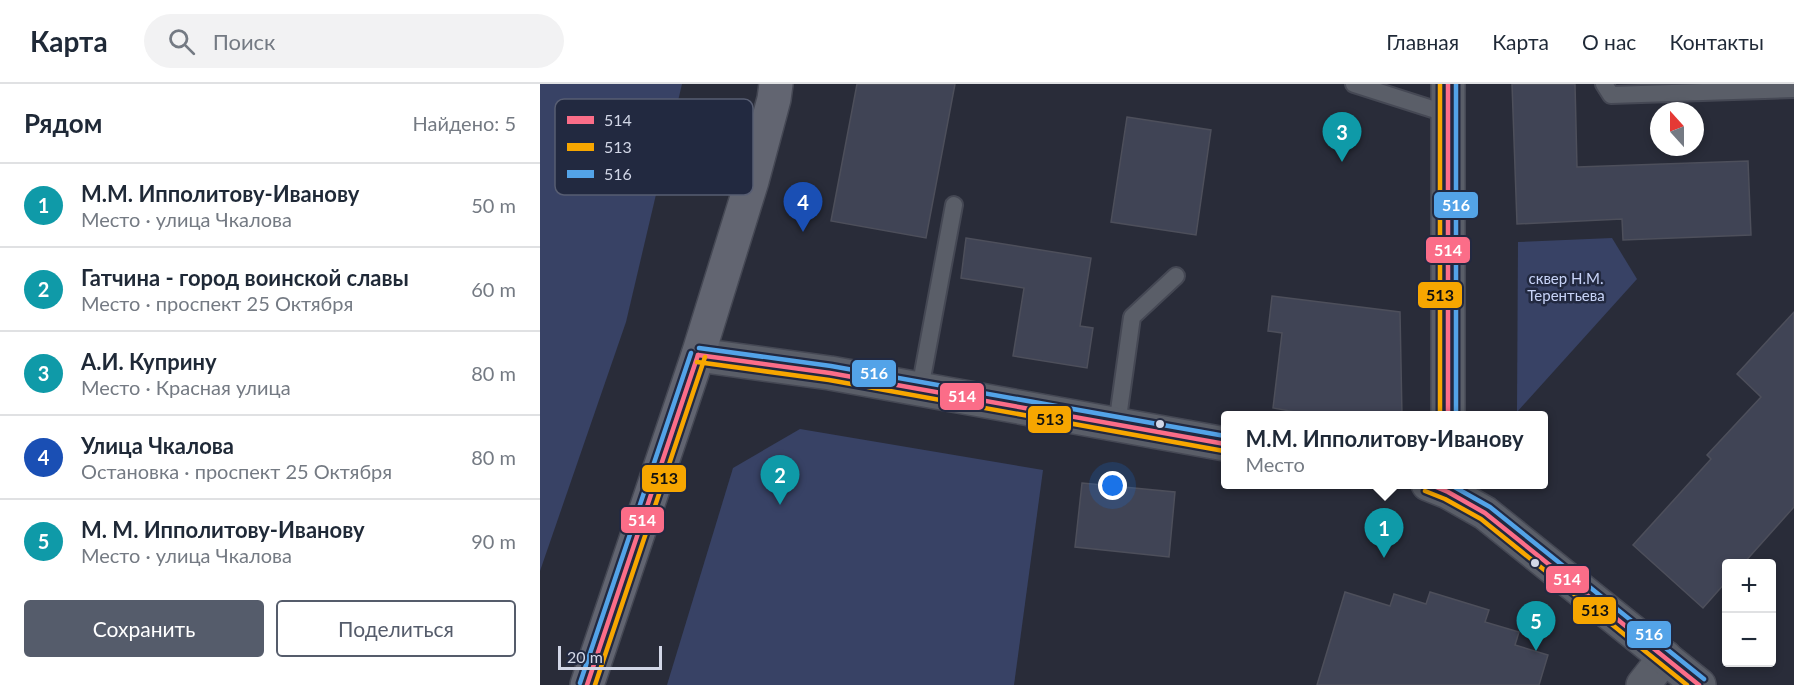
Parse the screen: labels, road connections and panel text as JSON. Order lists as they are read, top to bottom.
{
  "parks": ["сквер Н.М. Терентьева"],
  "lines": ["transit line 514", "transit line 513", "transit line 516"],
  "legend": ["514", "513", "516"],
  "scale_bar": "20 m",
  "north": "top",
  "page": {
    "header": "Карта",
    "search": "Поиск",
    "nav": [
      "Главная",
      "Карта",
      "О нас",
      "Контакты"
    ],
    "heading": ["Рядом", "Найдено: 5"],
    "pins": [
      "3",
      "4",
      "2",
      "1",
      "5"
    ],
    "list": [
      {
        "mark": "1",
        "name": "М.М. Ипполитову-Иванову",
        "note": "Место · улица Чкалова",
        "value": "50 m"
      },
      {
        "mark": "2",
        "name": "Гатчина - город воинской славы",
        "note": "Место · проспект 25 Октября",
        "value": "60 m"
      },
      {
        "mark": "3",
        "name": "А.И. Куприну",
        "note": "Место · Красная улица",
        "value": "80 m"
      },
      {
        "mark": "4",
        "name": "Улица Чкалова",
        "note": "Остановка · проспект 25 Октября",
        "value": "80 m"
      },
      {
        "mark": "5",
        "name": "М. М. Ипполитову-Иванову",
        "note": "Место · улица Чкалова",
        "value": "90 m"
      }
    ],
    "popup": ["М.М. Ипполитову-Иванову", "Место"],
    "map_buttons": ["+", "−"],
    "buttons": ["Сохранить", "Поделиться"],
    "scale": "20 m"
  }
}
